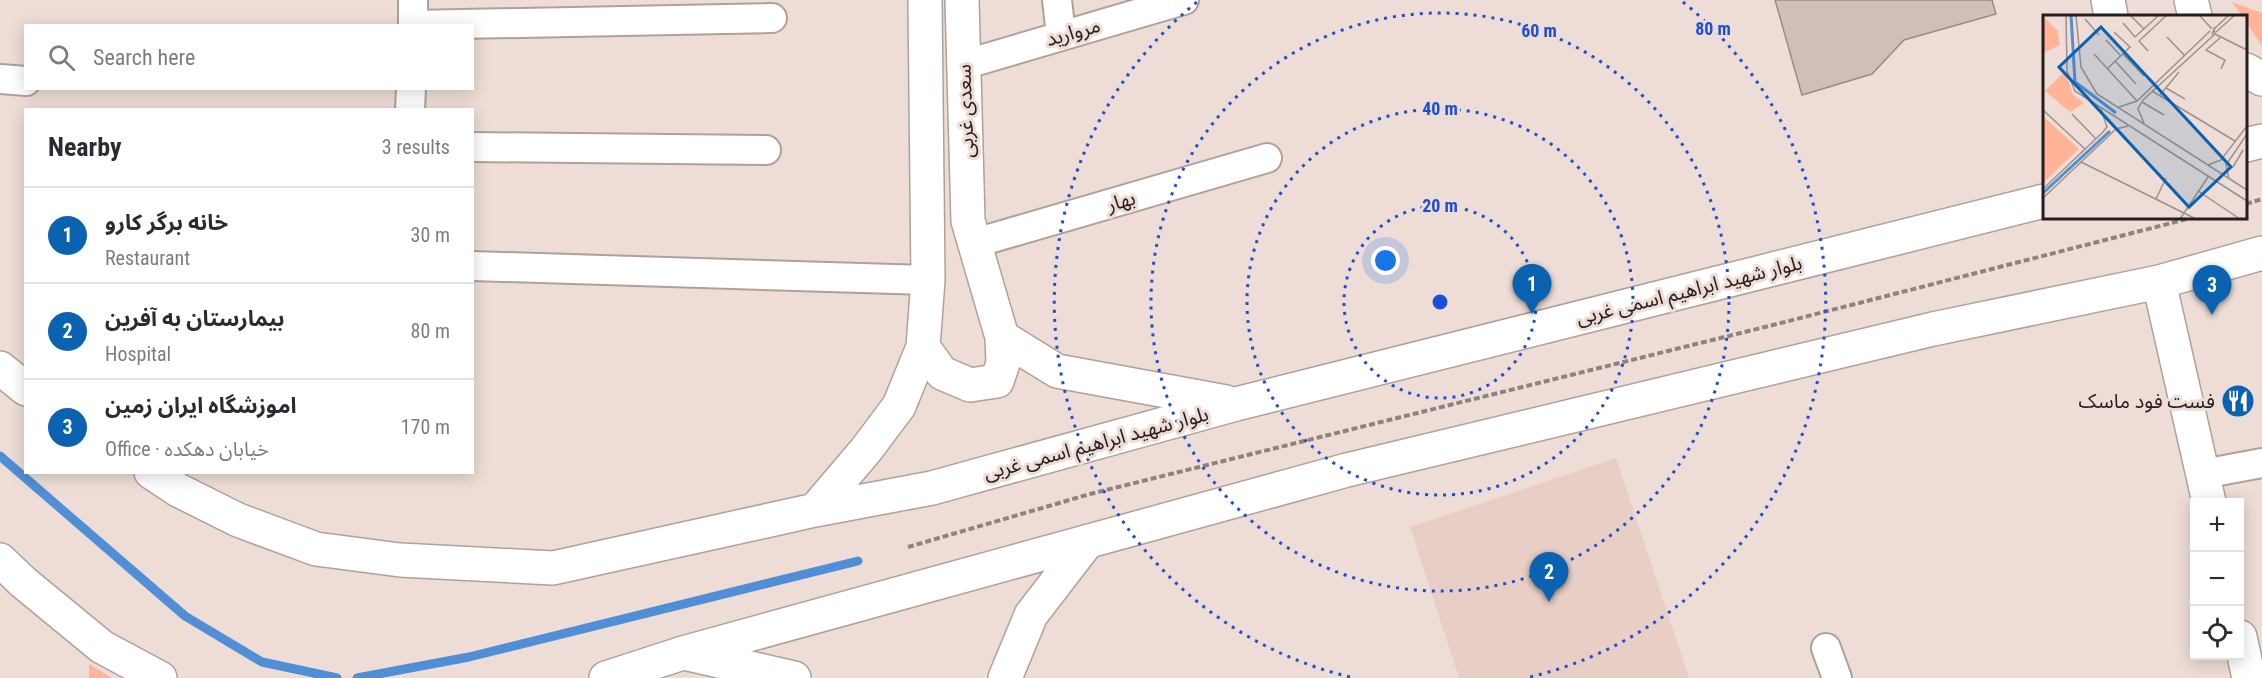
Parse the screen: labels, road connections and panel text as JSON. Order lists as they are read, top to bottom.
{
  "streets": {
    "main road": ["سعدی غربی", "بلوار شهید ابراهیم اسمی غربی"],
    "street": ["مروارید", "بهار"]
  },
  "crossings": [
    ["مروارید", "سعدی غربی"],
    ["سعدی غربی", "بهار"],
    ["سعدی غربی", "بلوار شهید ابراهیم اسمی غربی"]
  ],
  "places": {
    "restaurant": ["فست فود ماسک"]
  },
  "page": {
    "search": "Search here",
    "heading": ["Nearby", "3 results"],
    "list": [
      {
        "mark": "1",
        "name": "خانه برگر کارو",
        "note": "Restaurant",
        "value": "30 m"
      },
      {
        "mark": "2",
        "name": "بیمارستان به آفرین",
        "note": "Hospital",
        "value": "80 m"
      },
      {
        "mark": "3",
        "name": "اموزشگاه ایران زمین",
        "note": "Office · خیابان دهکده",
        "value": "170 m"
      }
    ],
    "pins": ["1", "3", "2"],
    "map_buttons": ["+", "−"]
  },
  "rings": [
    "80 m",
    "60 m",
    "40 m",
    "20 m"
  ]
}
